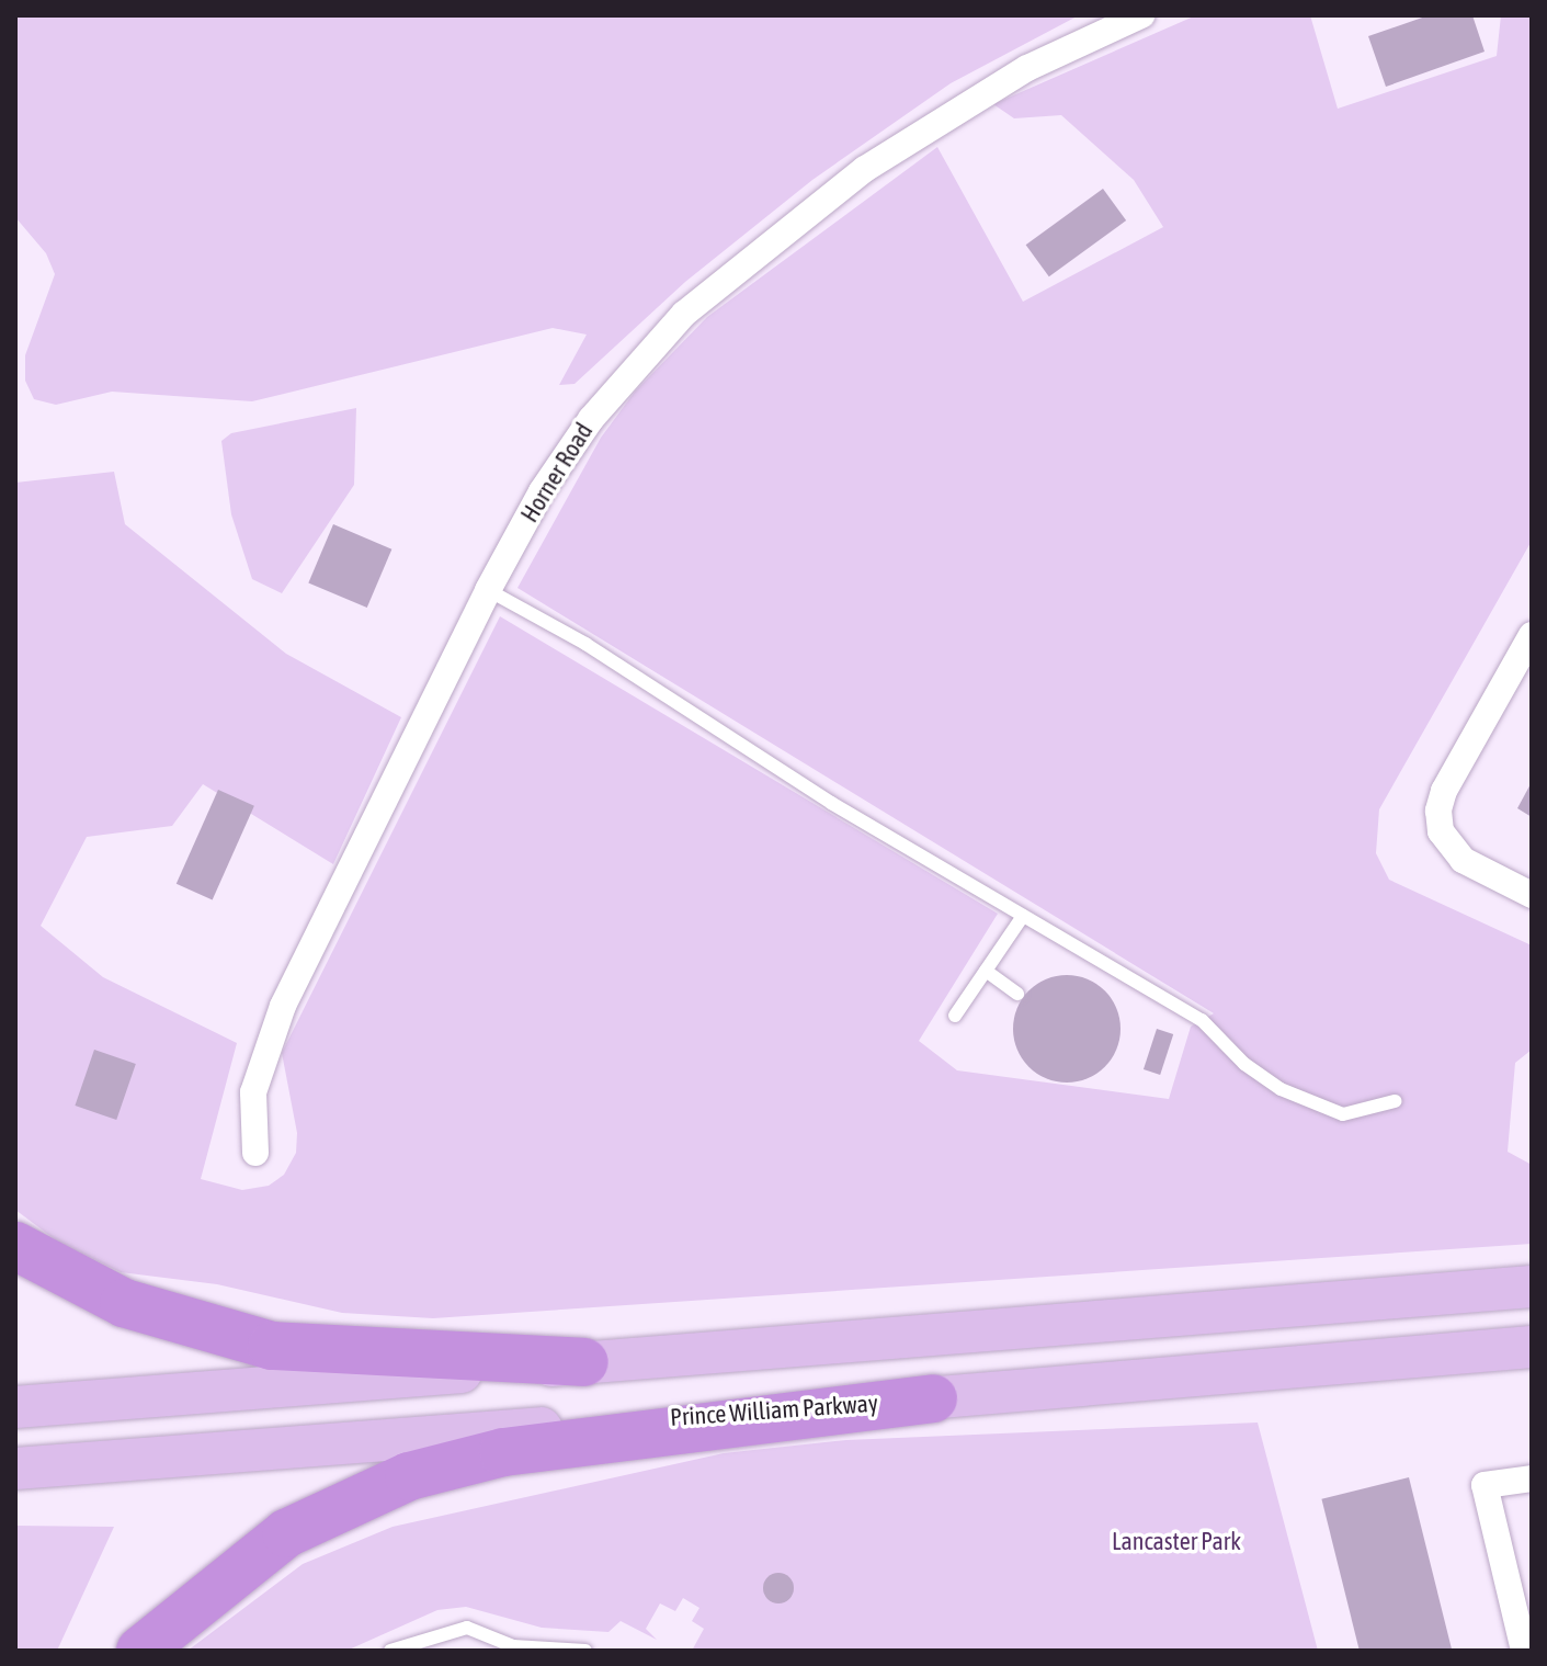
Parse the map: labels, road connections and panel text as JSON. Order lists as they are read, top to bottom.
{
  "streets": {
    "main road": ["Prince William Parkway"],
    "street": ["Horner Road"]
  },
  "parks": ["Lancaster Park"]
}
